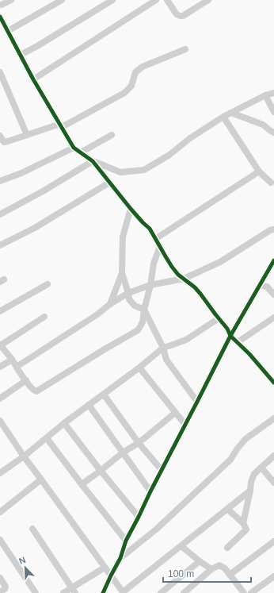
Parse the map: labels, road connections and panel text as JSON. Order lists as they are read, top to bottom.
{
  "scale_bar": "100 m",
  "north": "top left"
}
